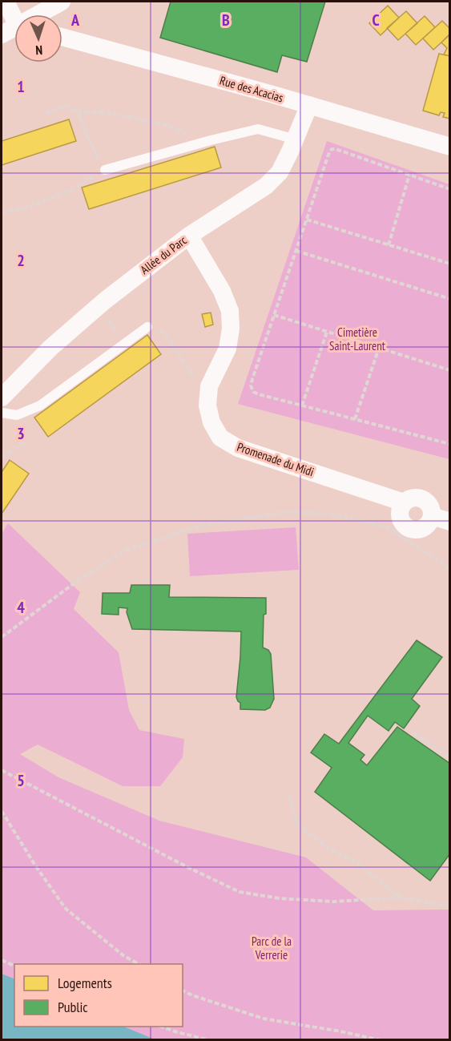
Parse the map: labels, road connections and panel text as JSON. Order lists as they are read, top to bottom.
{
  "streets": {
    "street": ["Rue des Acacias", "Allée du Parc", "Promenade du Midi"]
  },
  "crossings": [
    ["Rue des Acacias", "Allée du Parc"],
    ["Allée du Parc", "Promenade du Midi"]
  ],
  "parks": ["Cimetière Saint-Laurent", "Parc de la Verrerie"],
  "legend": ["Logements", "Public"],
  "north": "bottom",
  "grid": {
    "columns": ["A", "B", "C"],
    "rows": [
      "1",
      "2",
      "3",
      "4",
      "5"
    ]
  }
}
